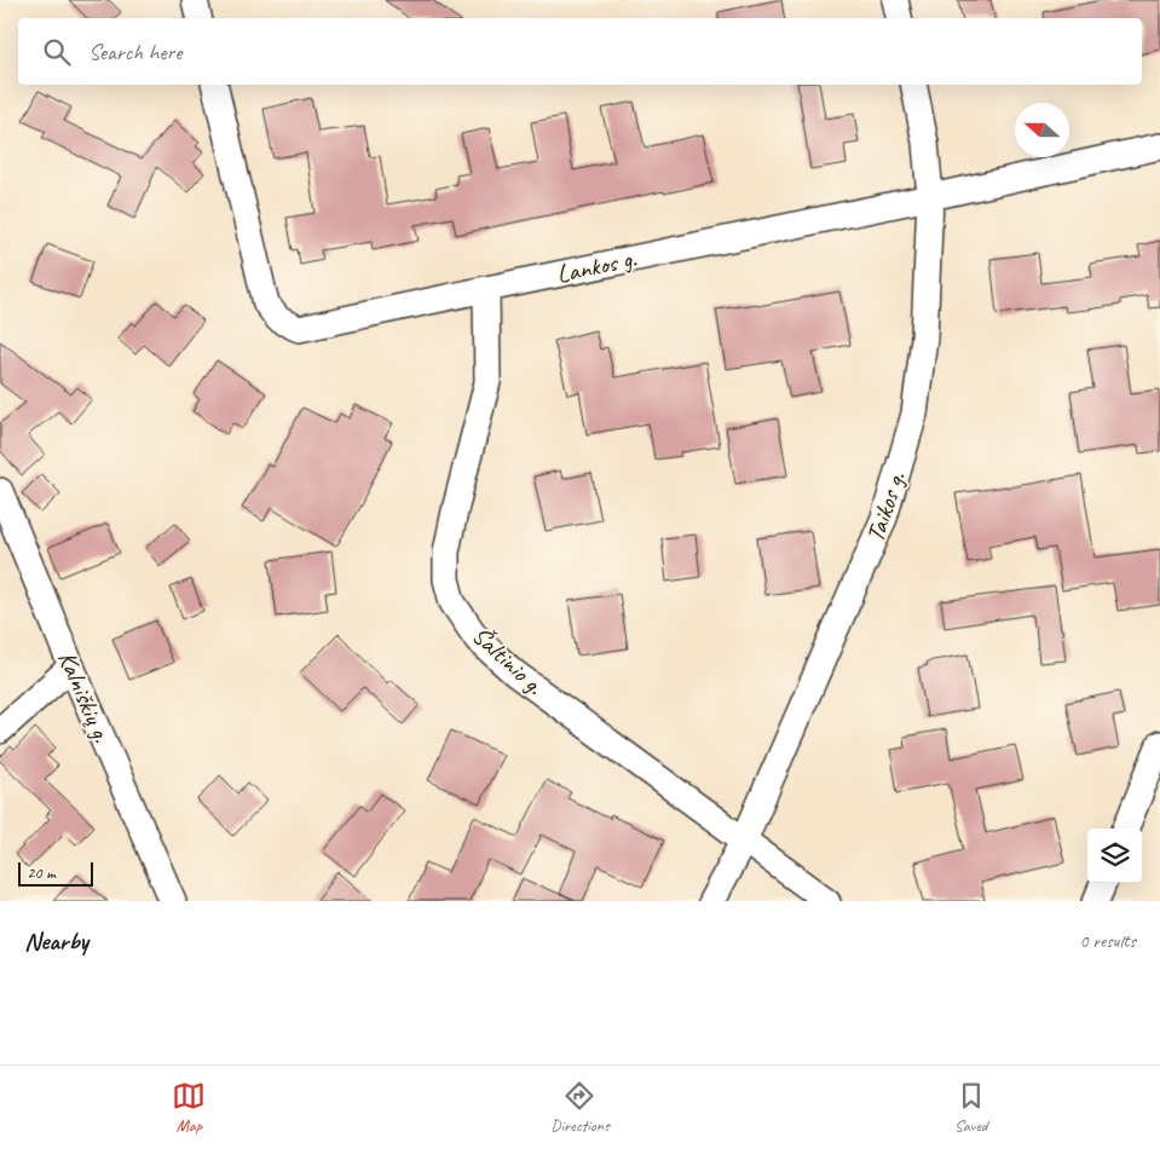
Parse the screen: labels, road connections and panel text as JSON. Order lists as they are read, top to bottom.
{
  "streets": {
    "street": [
      "Lankos g.",
      "Taikos g.",
      "Šaltinio g.",
      "Kalniškių g."
    ]
  },
  "crossings": [
    ["Lankos g.", "Taikos g."],
    ["Lankos g.", "Šaltinio g."],
    ["Taikos g.", "Šaltinio g."]
  ],
  "scale_bar": "20 m",
  "north": "left",
  "page": {
    "search": "Search here",
    "scale": "20 m",
    "heading": ["Nearby", "0 results"],
    "nav": ["Map", "Directions", "Saved"]
  }
}
